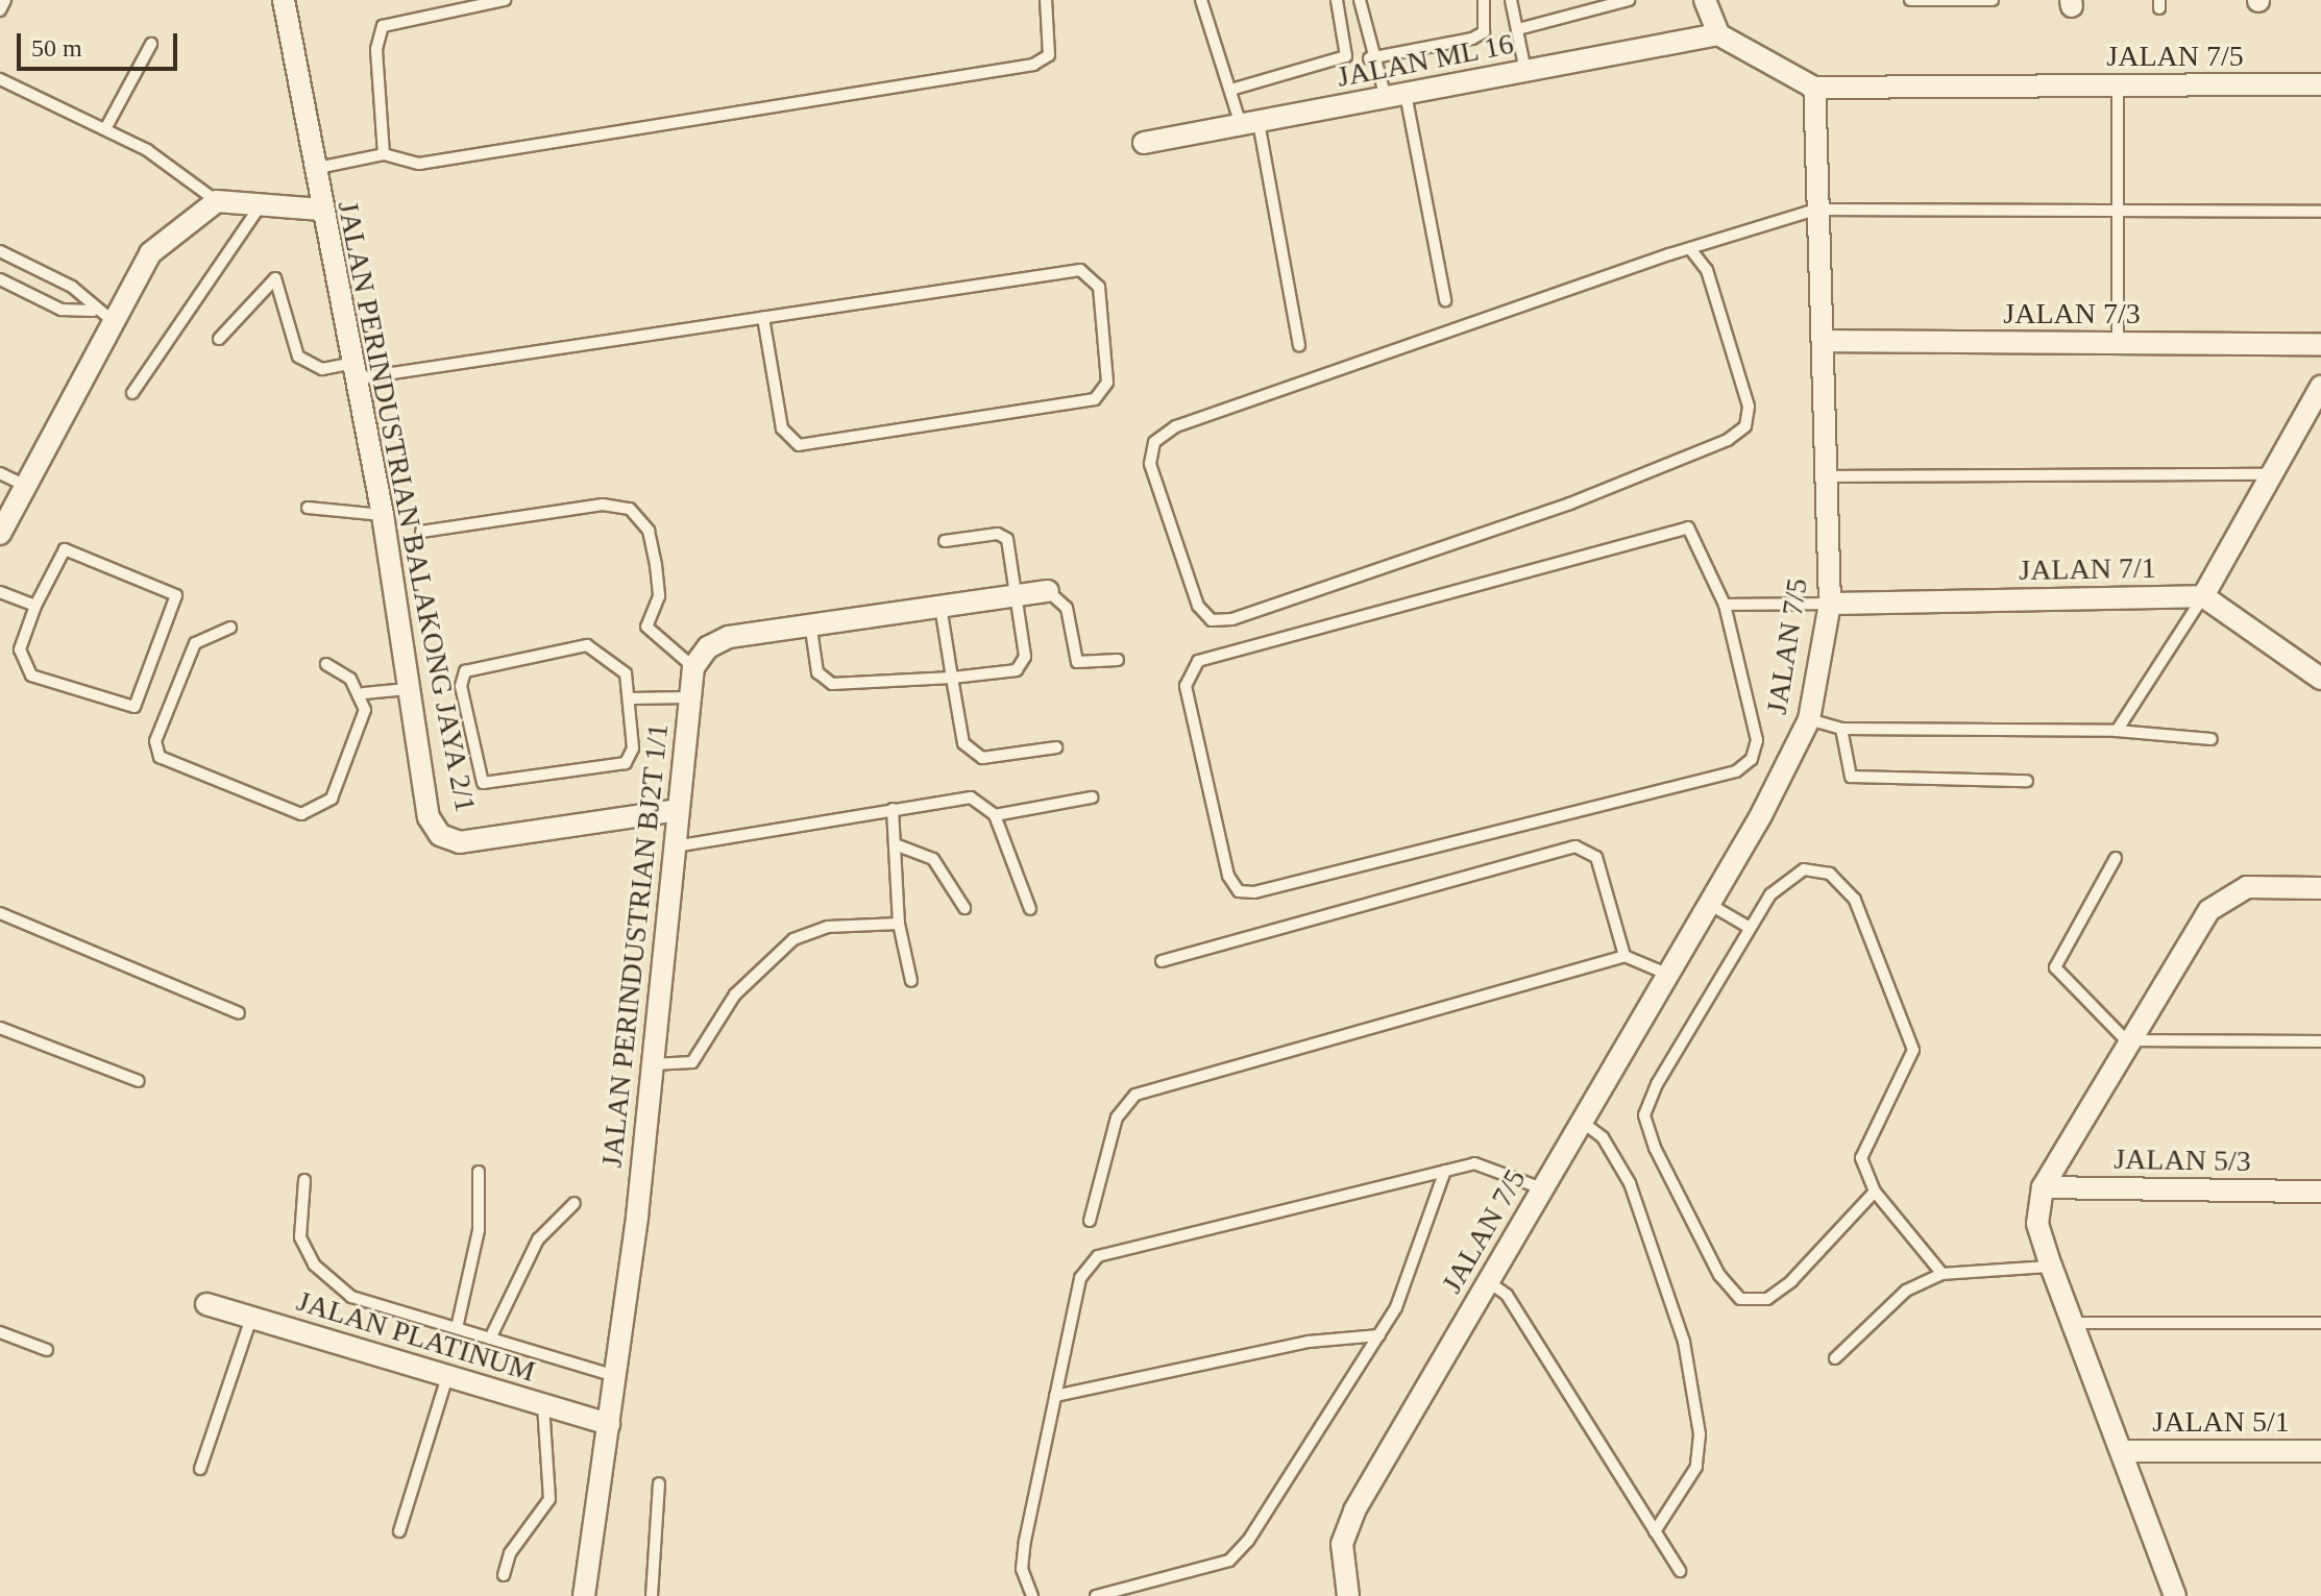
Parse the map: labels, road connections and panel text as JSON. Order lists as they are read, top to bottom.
{
  "streets": {
    "street": [
      "JALAN 7/5",
      "JALAN ML 16",
      "JALAN 7/3",
      "JALAN PERINDUSTRIAN BALAKONG JAYA 2/1",
      "JALAN 7/1",
      "JALAN PERINDUSTRIAN BJ2T 1/1",
      "JALAN 5/3",
      "JALAN PLATINUM",
      "JALAN 5/1"
    ]
  },
  "crossings": [
    ["JALAN 7/5", "JALAN 7/3"],
    ["JALAN 7/5", "JALAN 7/1"],
    ["JALAN PERINDUSTRIAN BALAKONG JAYA 2/1", "JALAN PERINDUSTRIAN BJ2T 1/1"],
    ["JALAN PERINDUSTRIAN BJ2T 1/1", "JALAN PLATINUM"]
  ],
  "scale_bar": "50 m"
}
